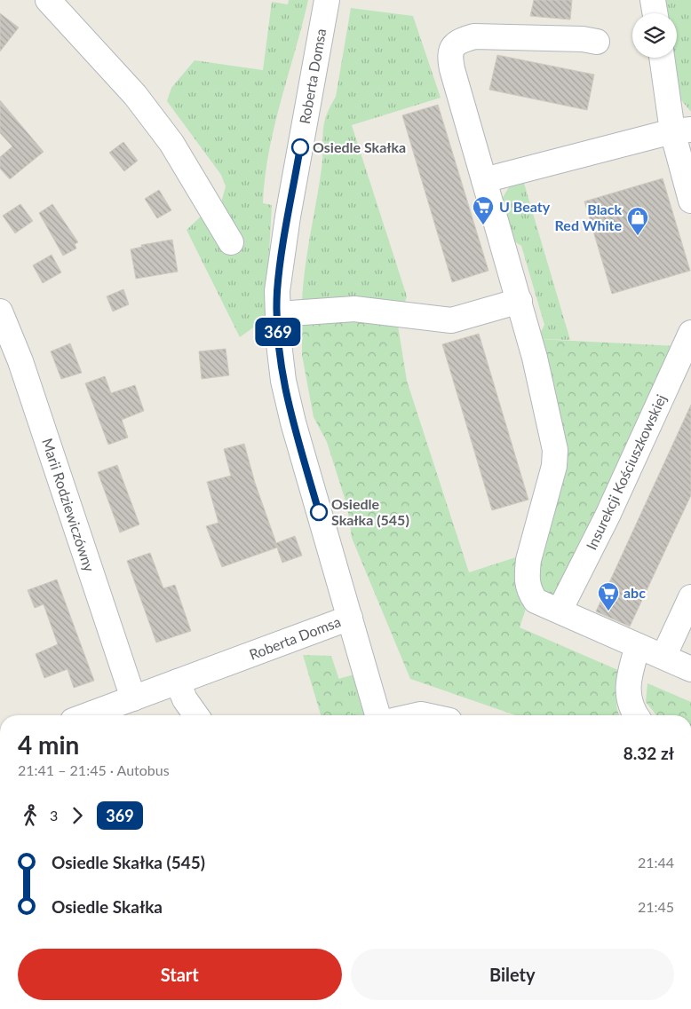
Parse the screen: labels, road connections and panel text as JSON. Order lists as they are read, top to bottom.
{
  "streets": {
    "street": ["Roberta Domsa", "Insurekcji Kościuszkowskiej", "Marii Rodziewiczówny"]
  },
  "crossings": [
    ["Roberta Domsa", "Marii Rodziewiczówny"]
  ],
  "places": {
    "other": ["Osiedle Skałka", "Osiedle Skałka (545)"],
    "supermarket": ["U Beaty", "abc"],
    "shop": ["Black Red White"]
  },
  "lines": ["bus line 369"],
  "page": {
    "on_map": "369",
    "heading": ["4 min", "21:41 – 21:45 · Autobus", "8.32 zł"],
    "legs": ["3", "369"],
    "list": [
      {
        "name": "Osiedle Skałka (545)",
        "value": "21:44"
      },
      {
        "name": "Osiedle Skałka",
        "value": "21:45"
      }
    ],
    "buttons": ["Start", "Bilety"]
  }
}
